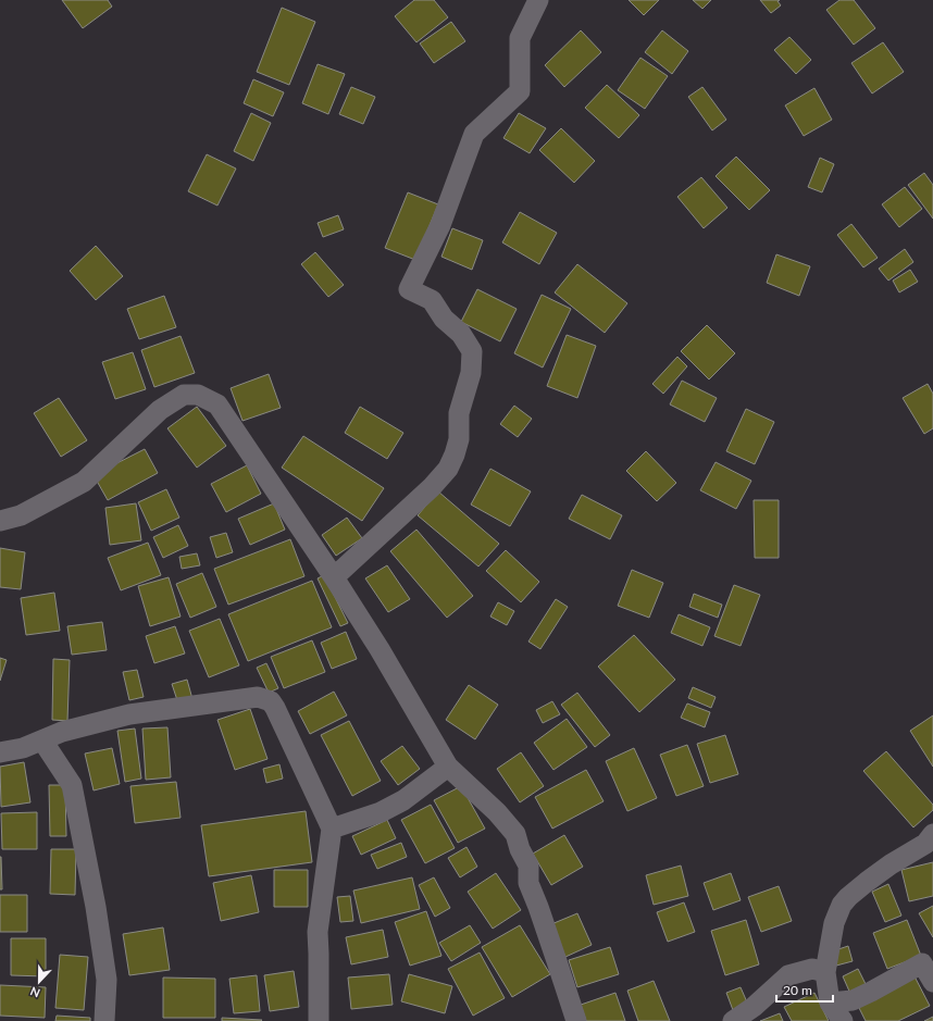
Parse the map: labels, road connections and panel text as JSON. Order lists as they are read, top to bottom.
{
  "scale_bar": "20 m",
  "north": "bottom"
}
